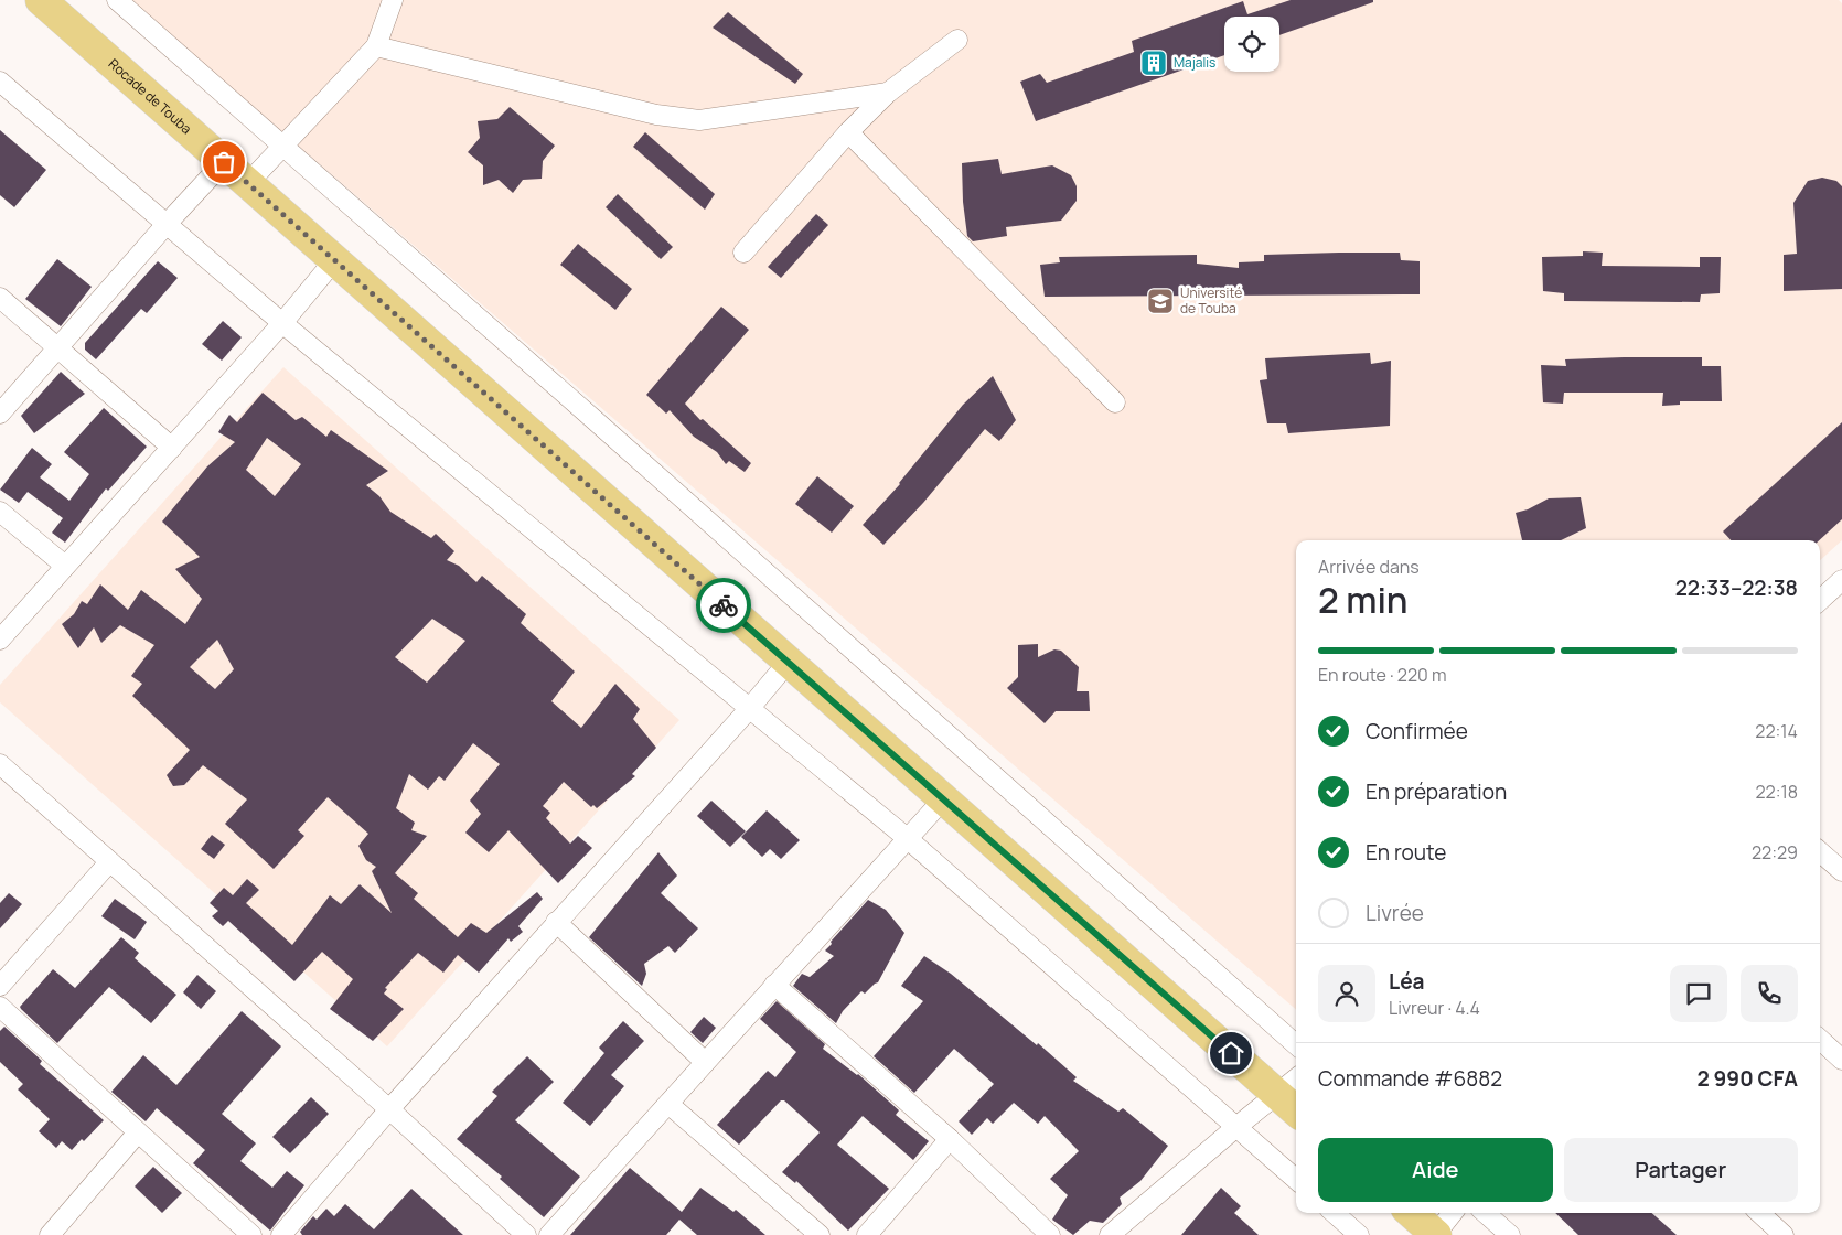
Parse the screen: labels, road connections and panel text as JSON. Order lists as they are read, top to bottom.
{
  "streets": {
    "main road": ["Rocade de Touba"]
  },
  "places": {
    "building": ["Majalis"],
    "school or university": ["Université de Touba"]
  },
  "page": {
    "heading": ["2 min", "Arrivée dans", "22:33–22:38"],
    "panel": [
      "Léa",
      "Livreur · 4.4",
      "Commande #6882",
      "2 990 CFA"
    ],
    "bar": "En route · 220 m",
    "list": [
      ["Confirmée", "22:14"],
      ["En préparation", "22:18"],
      ["En route", "22:29"],
      "Livrée"
    ],
    "buttons": ["Aide", "Partager"]
  }
}
